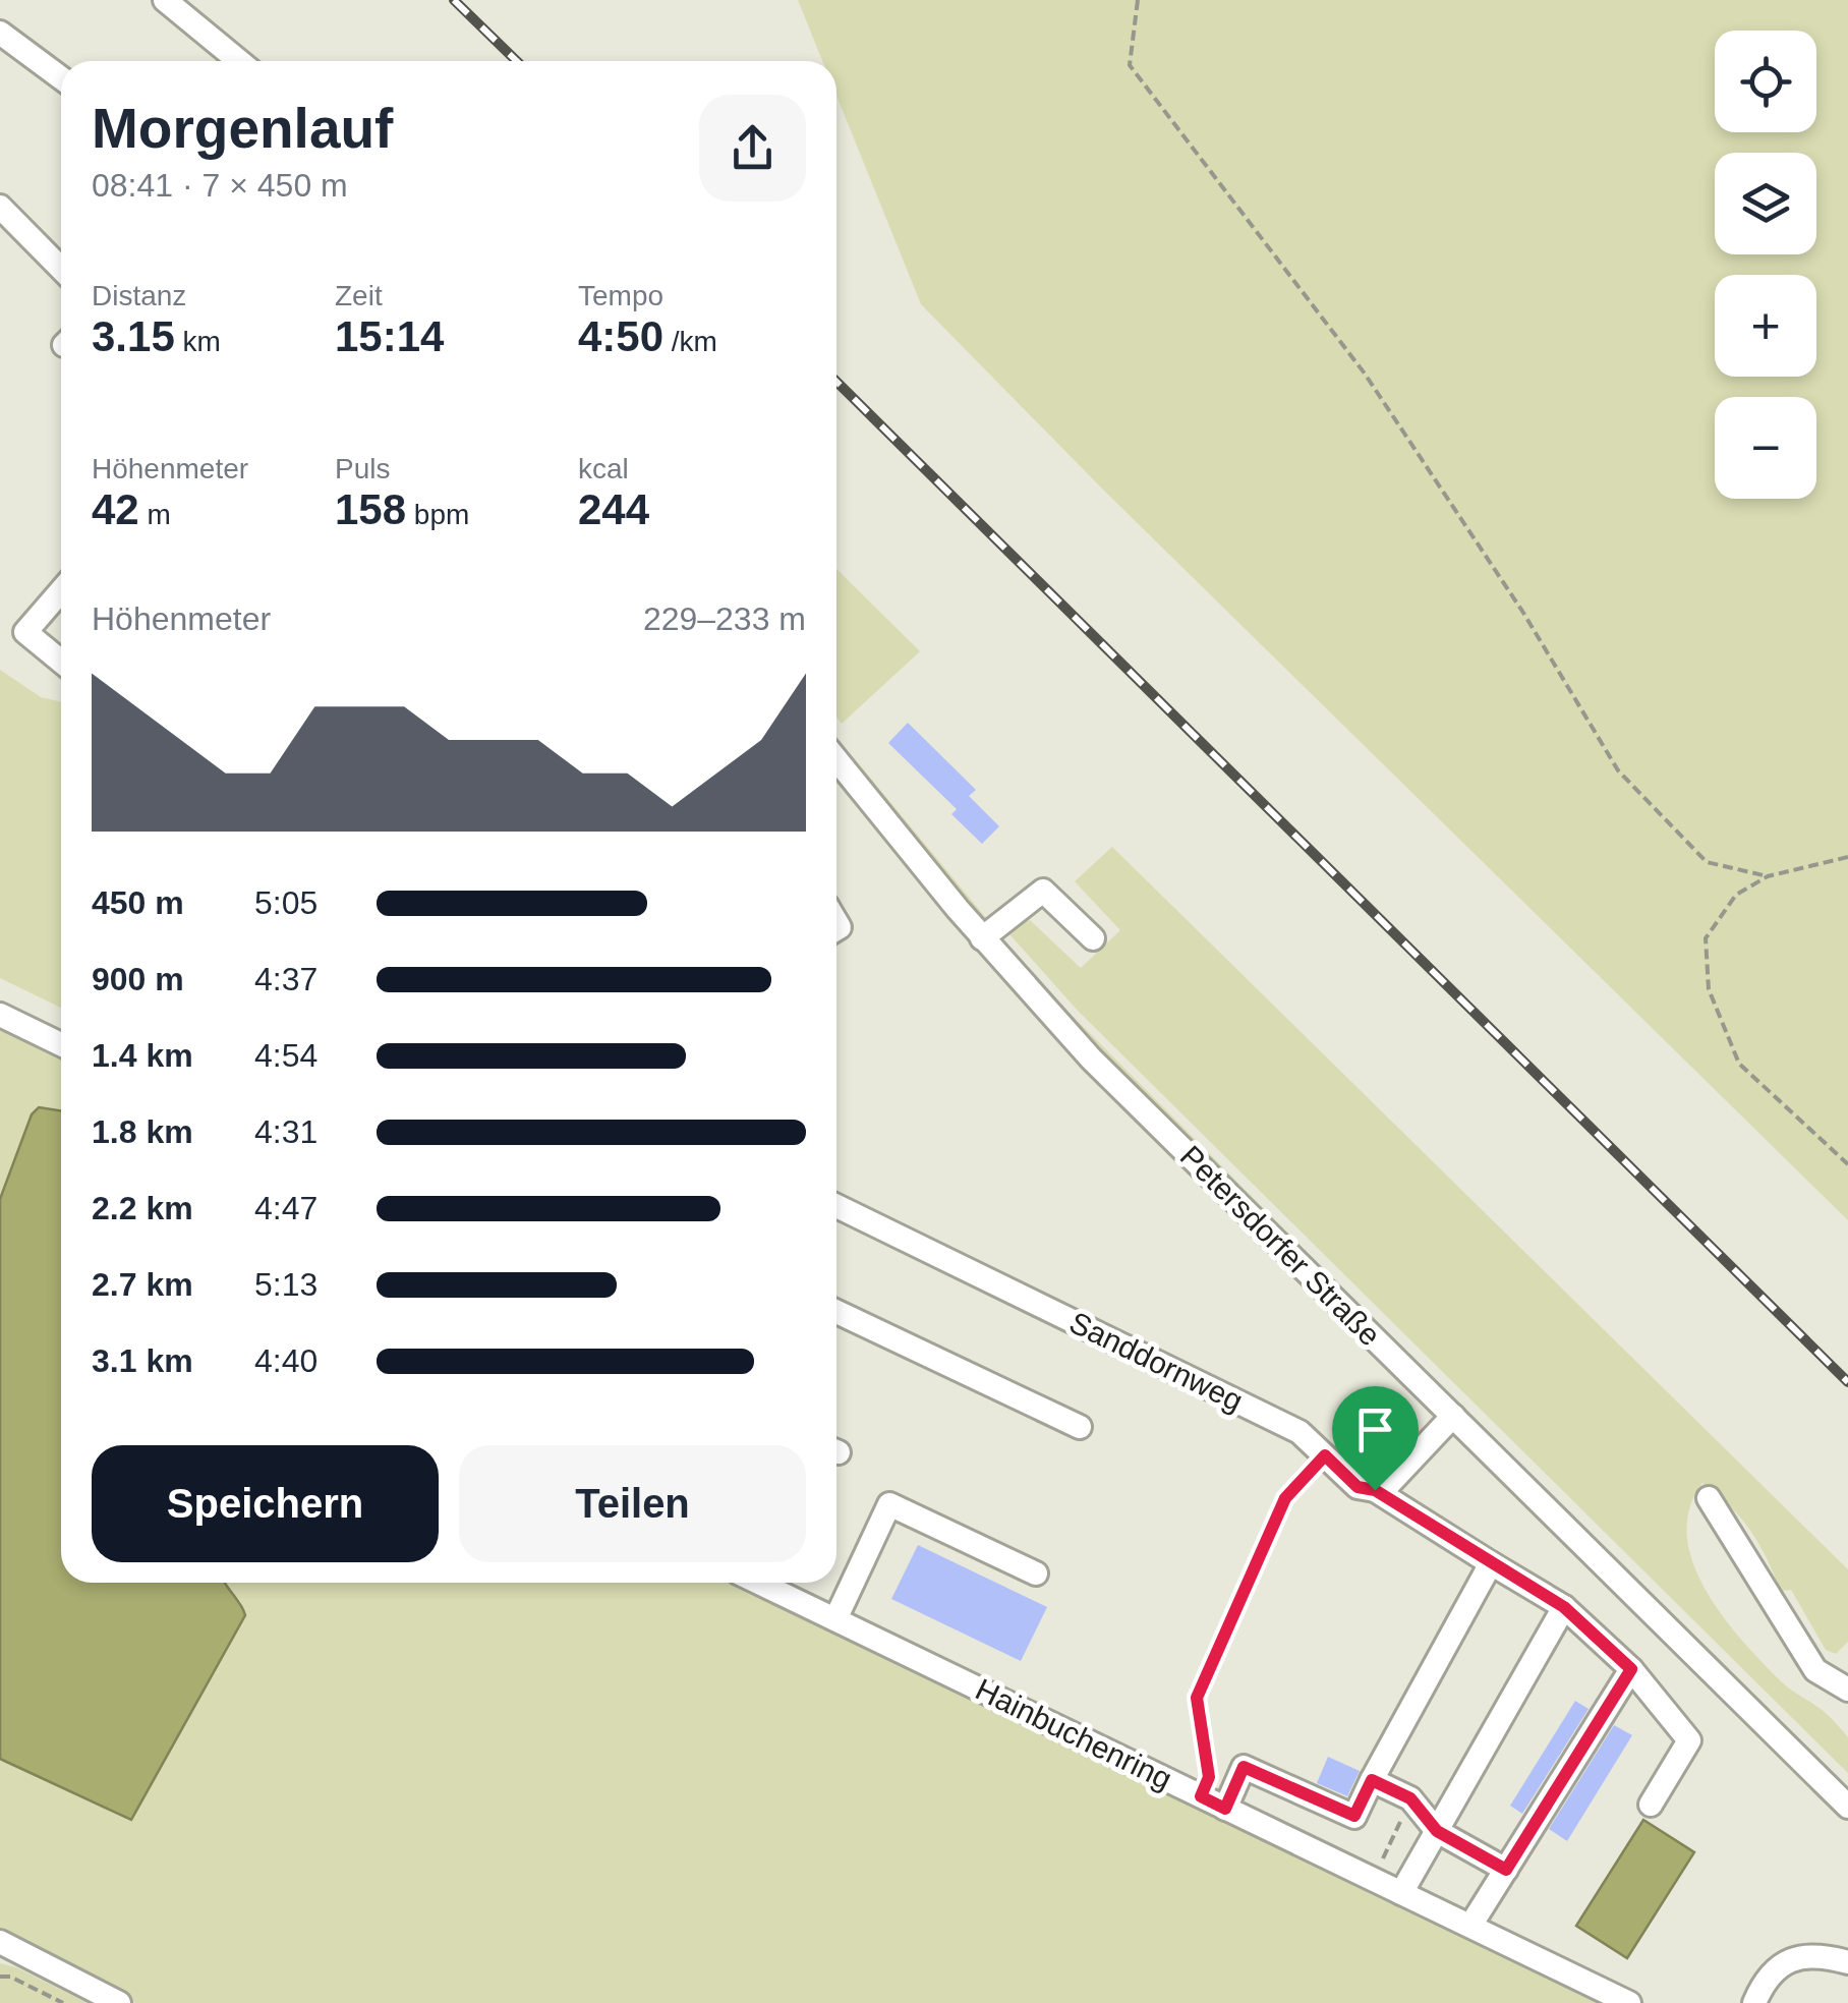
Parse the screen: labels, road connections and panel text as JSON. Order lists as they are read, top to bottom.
{
  "streets": {
    "street": ["Petersdorfer Straße", "Sanddornweg", "Hainbuchenring"]
  },
  "page": {
    "map_buttons": ["+", "−"],
    "heading": ["Morgenlauf", "08:41 · 7 × 450 m"],
    "stats": [
      ["Distanz", "3.15 km"],
      ["Zeit", "15:14"],
      ["Tempo", "4:50 /km"],
      ["Höhenmeter", "42 m"],
      ["Puls", "158 bpm"],
      ["kcal", "244"]
    ],
    "chart": ["Höhenmeter", "229–233 m"],
    "list": [
      {
        "name": "450 m",
        "note": "5:05"
      },
      {
        "name": "900 m",
        "note": "4:37"
      },
      {
        "name": "1.4 km",
        "note": "4:54"
      },
      {
        "name": "1.8 km",
        "note": "4:31"
      },
      {
        "name": "2.2 km",
        "note": "4:47"
      },
      {
        "name": "2.7 km",
        "note": "5:13"
      },
      {
        "name": "3.1 km",
        "note": "4:40"
      }
    ],
    "buttons": ["Speichern", "Teilen"]
  }
}
